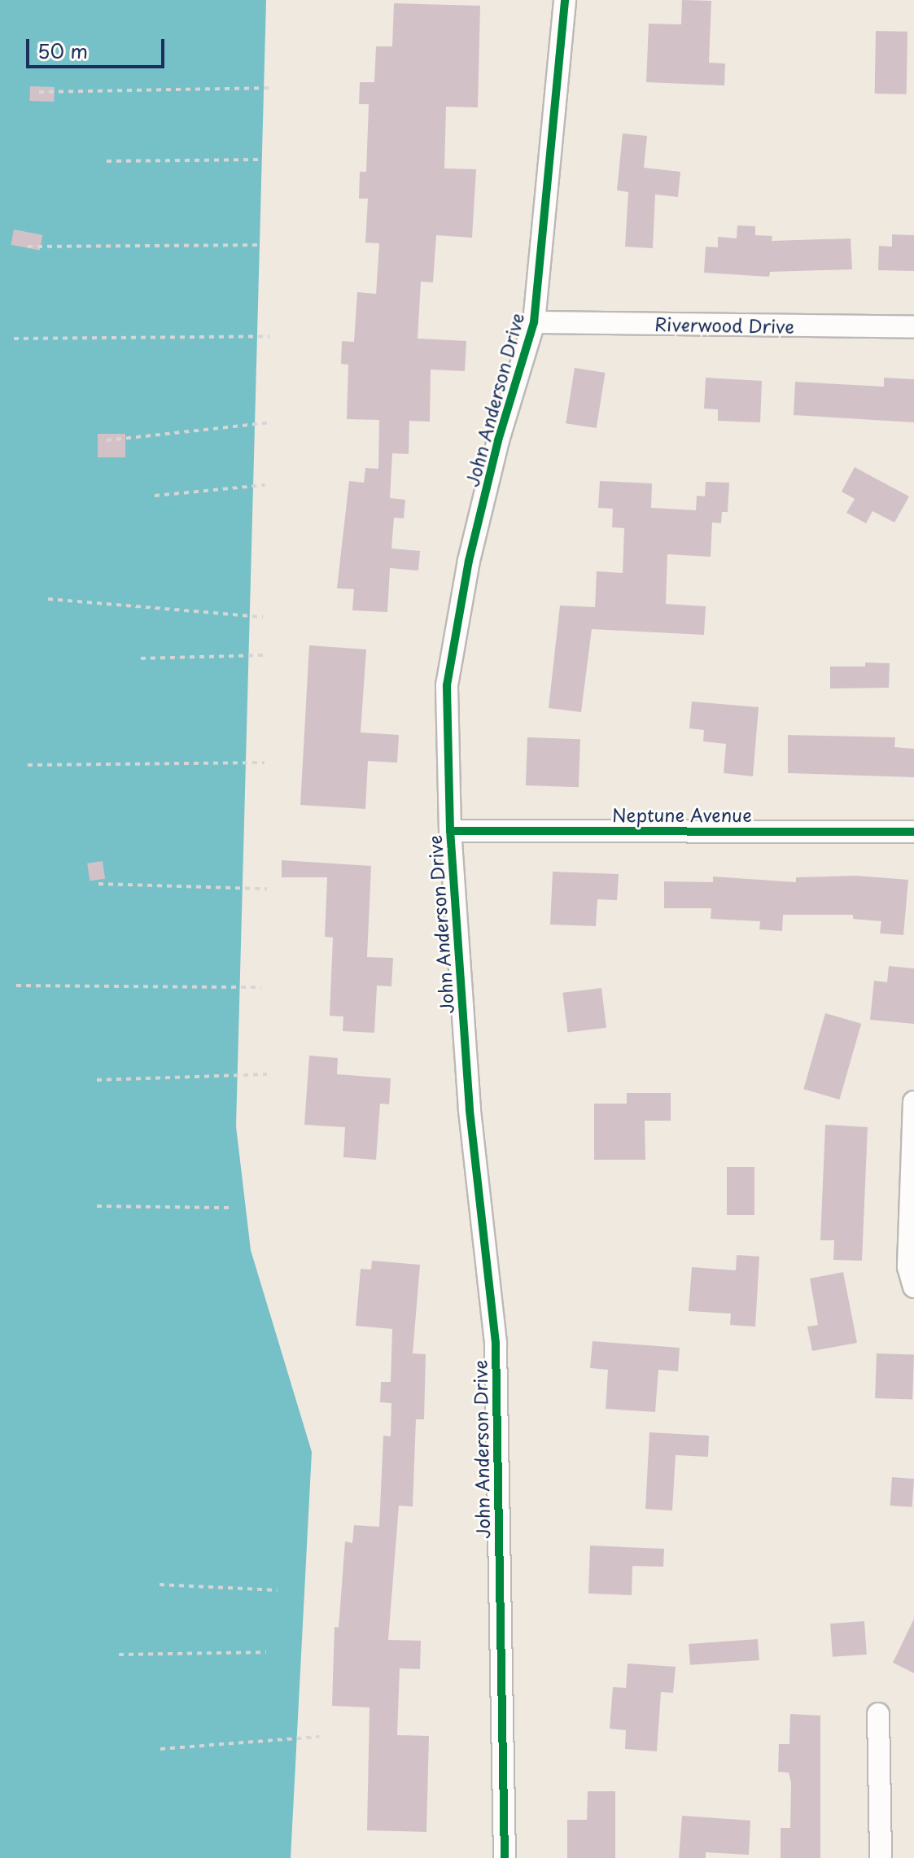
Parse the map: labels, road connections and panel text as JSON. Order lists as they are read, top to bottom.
{
  "streets": {
    "street": ["Riverwood Drive", "John Anderson Drive", "Neptune Avenue"]
  },
  "crossings": [
    ["Riverwood Drive", "John Anderson Drive"],
    ["John Anderson Drive", "Neptune Avenue"]
  ],
  "scale_bar": "50 m"
}
